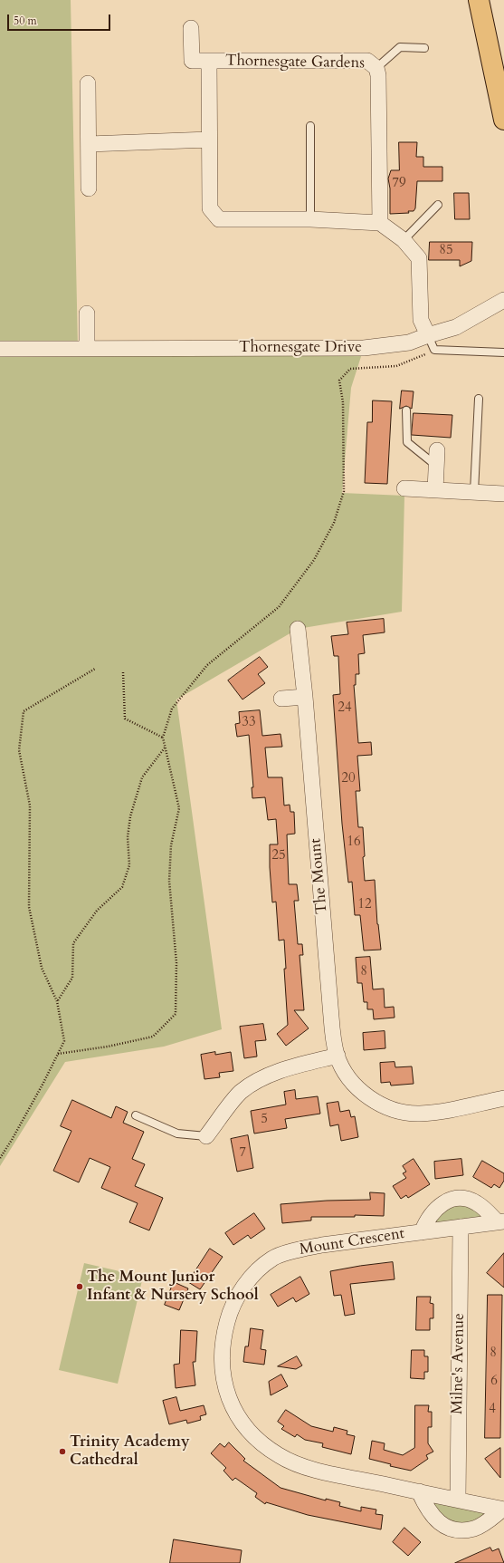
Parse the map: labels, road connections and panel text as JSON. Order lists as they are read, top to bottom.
{
  "streets": {
    "street": [
      "Thornesgate Gardens",
      "Thornesgate Drive",
      "The Mount",
      "Mount Crescent",
      "Milne's Avenue"
    ]
  },
  "crossings": [
    ["Mount Crescent", "Milne's Avenue"]
  ],
  "places": ["The Mount Junior Infant & Nursery School", "Trinity Academy Cathedral"],
  "house_numbers": [
    "79",
    "85",
    "24",
    "33",
    "20",
    "16",
    "25",
    "12",
    "8",
    "5",
    "7",
    "8",
    "6",
    "4"
  ],
  "scale_bar": "50 m"
}
